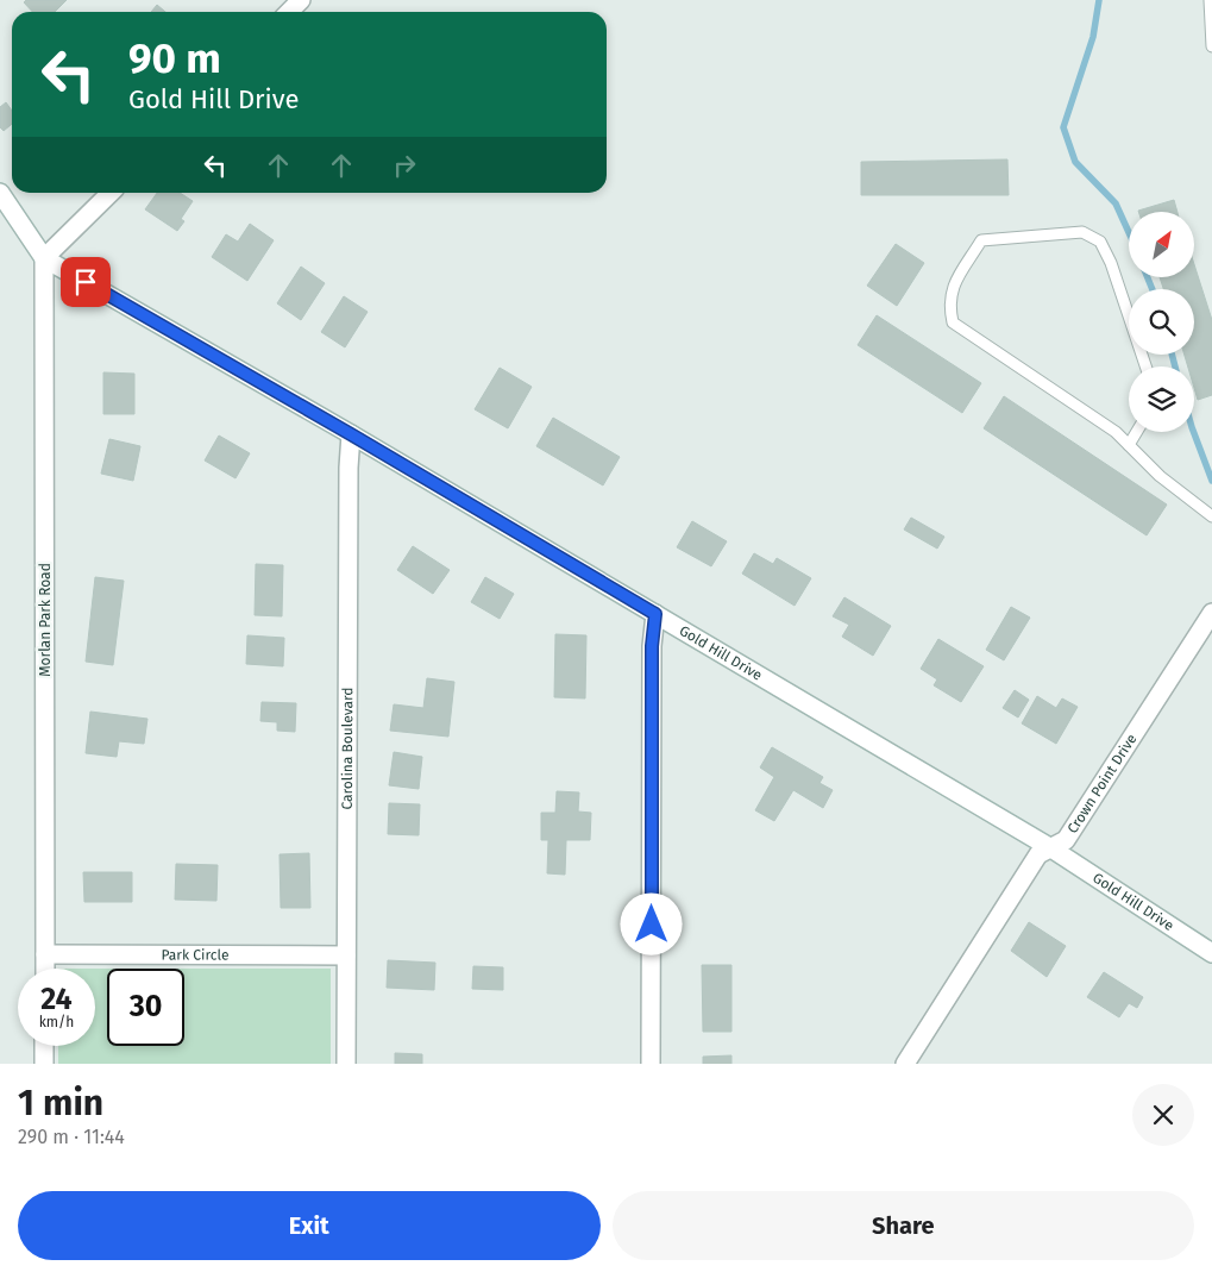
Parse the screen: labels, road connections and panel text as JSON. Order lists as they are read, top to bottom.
{
  "streets": {
    "street": [
      "Morlan Park Road",
      "Gold Hill Drive",
      "Carolina Boulevard",
      "Crown Point Drive",
      "Park Circle"
    ]
  },
  "crossings": [
    ["Morlan Park Road", "Gold Hill Drive"],
    ["Morlan Park Road", "Park Circle"],
    ["Gold Hill Drive", "Carolina Boulevard"],
    ["Gold Hill Drive", "Crown Point Drive"],
    ["Carolina Boulevard", "Park Circle"]
  ],
  "north": "top right",
  "page": {
    "turn": ["90 m", "Gold Hill Drive"],
    "speed": "24 km/h",
    "limit": "30",
    "heading": ["1 min", "290 m · 11:44"],
    "buttons": ["Exit", "Share"]
  }
}
